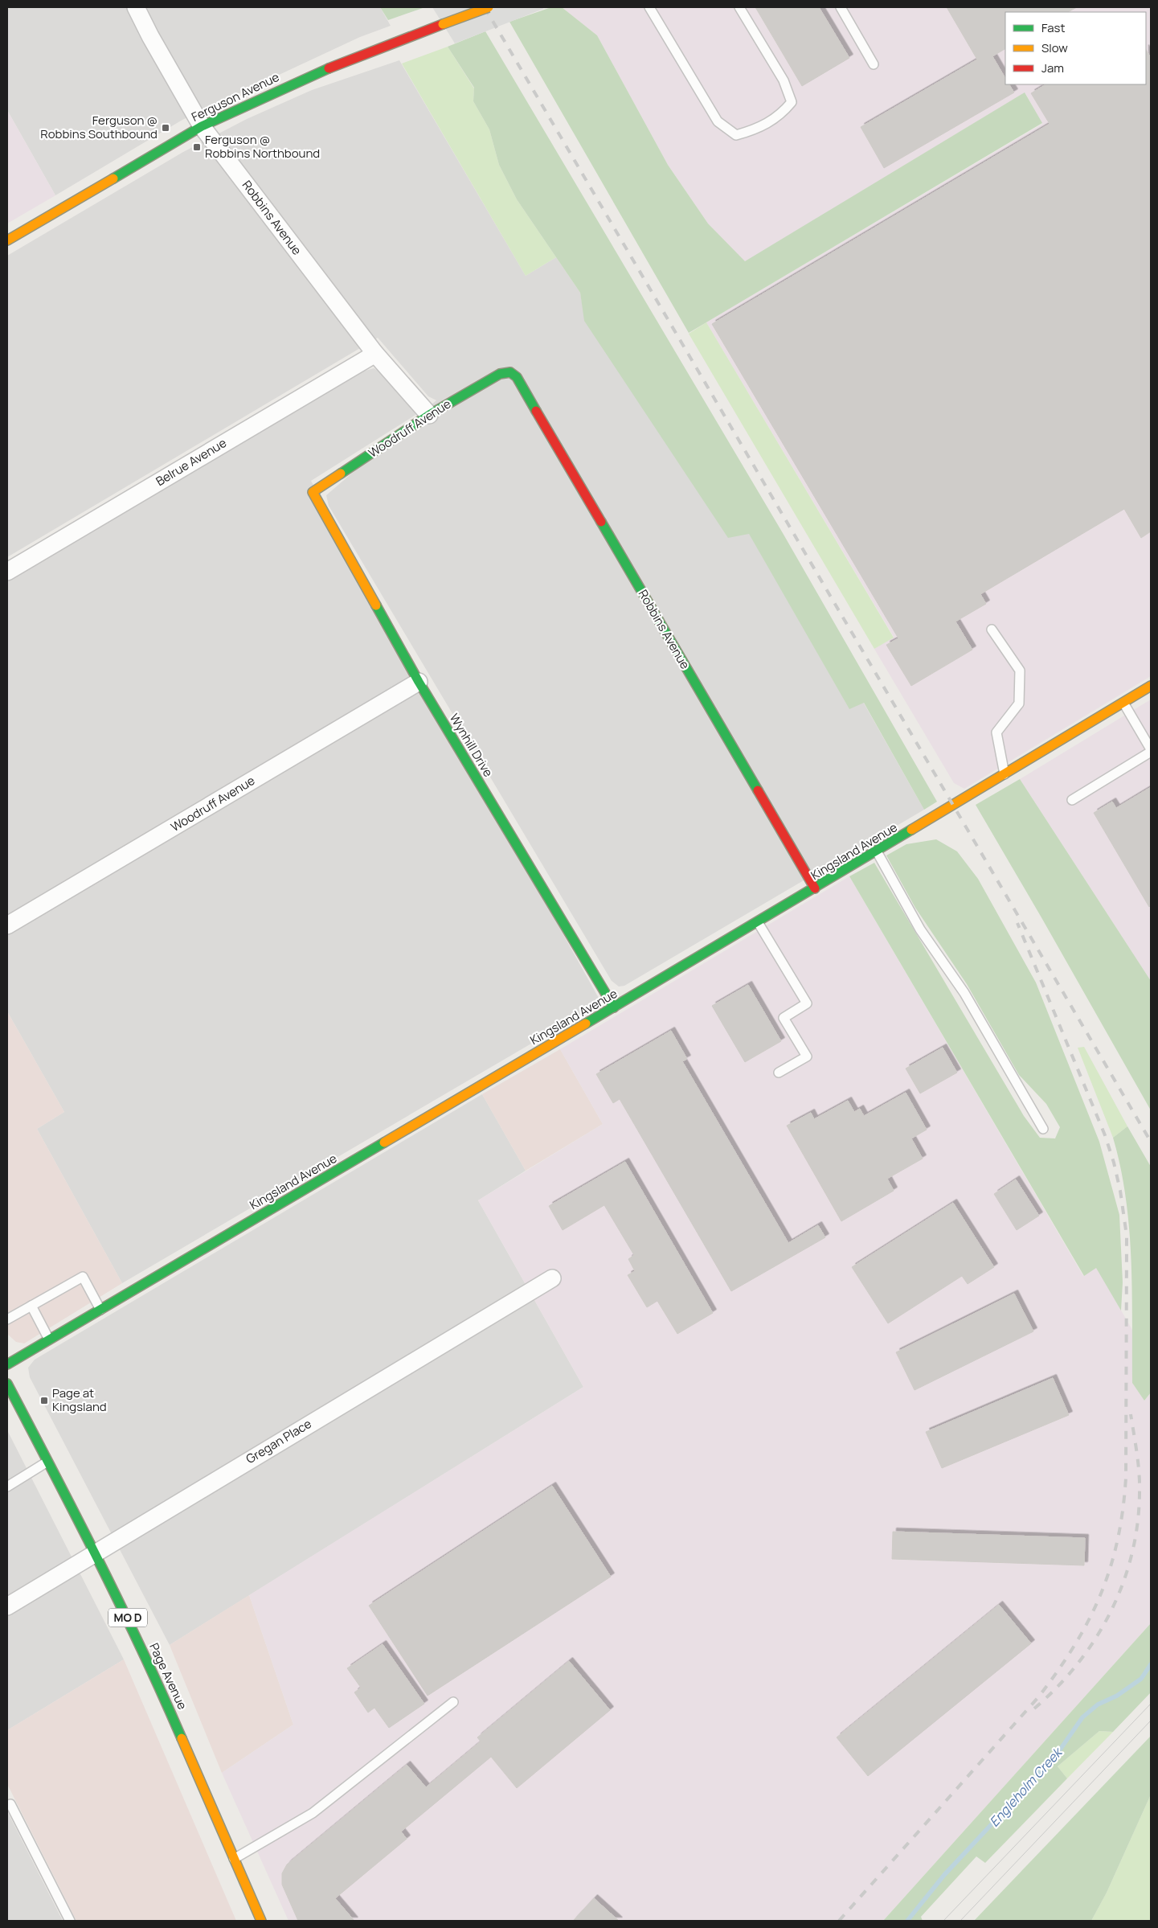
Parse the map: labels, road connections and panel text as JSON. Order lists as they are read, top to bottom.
{
  "streets": {
    "street": [
      "Ferguson Avenue",
      "Robbins Avenue",
      "Woodruff Avenue",
      "Belrue Avenue",
      "Wynhill Drive",
      "Kingsland Avenue",
      "Gregan Place",
      "MO D",
      "Page Avenue"
    ]
  },
  "crossings": [
    ["Ferguson Avenue", "Robbins Avenue"],
    ["Robbins Avenue", "Woodruff Avenue"],
    ["Robbins Avenue", "Belrue Avenue"],
    ["Robbins Avenue", "Kingsland Avenue"],
    ["Woodruff Avenue", "Wynhill Drive"],
    ["Wynhill Drive", "Kingsland Avenue"],
    ["Gregan Place", "Page Avenue"]
  ],
  "water": ["Engleholm Creek"],
  "places": {
    "transit": ["Ferguson @ Robbins Southbound", "Ferguson @ Robbins Northbound", "Page at Kingsland"]
  },
  "legend": ["Fast", "Slow", "Jam"]
}
